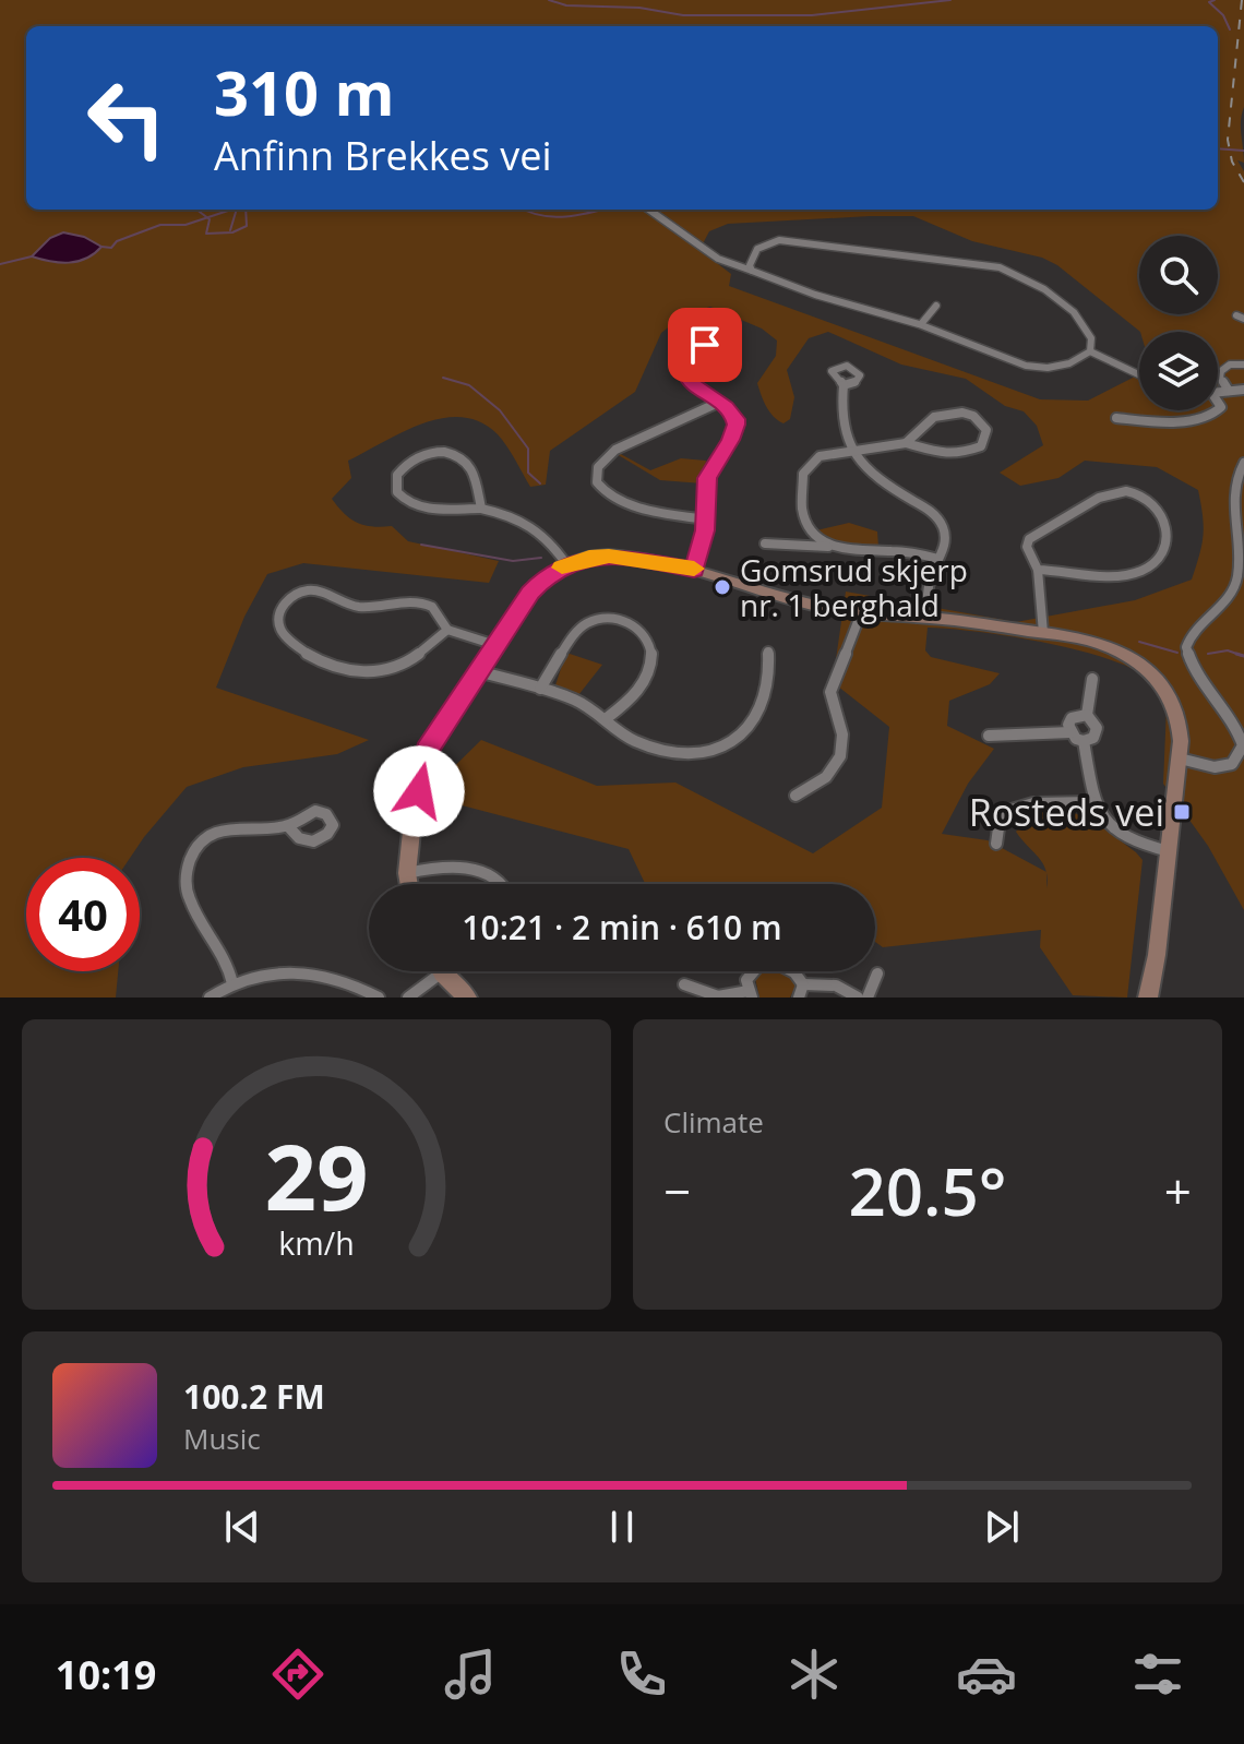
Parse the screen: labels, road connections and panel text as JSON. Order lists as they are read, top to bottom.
{
  "places": {
    "other": ["Gomsrud skjerp nr. 1 berghald"],
    "transit": ["Rosteds vei"]
  },
  "page": {
    "turn": ["310 m", "Anfinn Brekkes vei"],
    "limit": "40",
    "trip": "10:21 · 2 min · 610 m",
    "tile": "Climate",
    "heat": ["−", "20.5°", "+"],
    "song": ["100.2 FM", "Music"],
    "tabs": "10:19",
    "gauge": ["29", "km/h"]
  }
}
